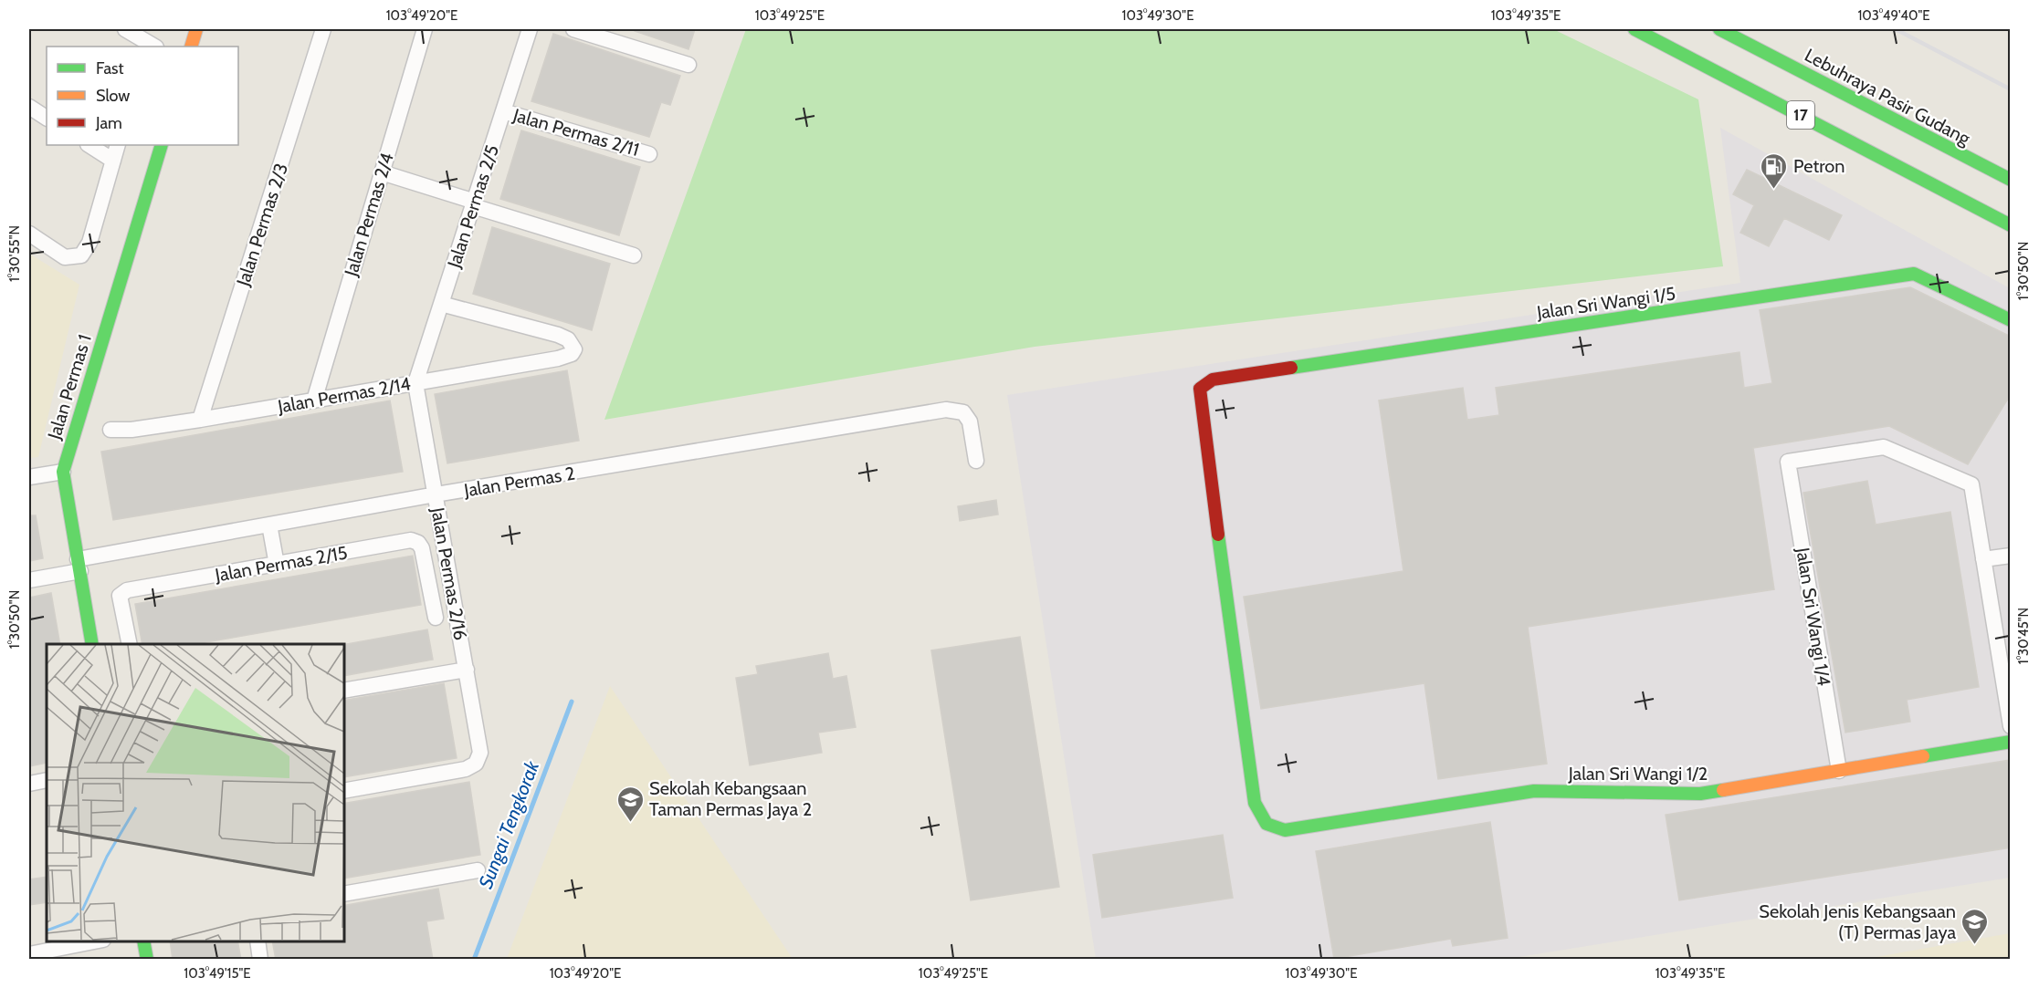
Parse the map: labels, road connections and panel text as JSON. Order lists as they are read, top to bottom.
{
  "streets": {
    "main road": [
      "Lebuhraya Pasir Gudang",
      "17",
      "Jalan Sri Wangi 1/5",
      "Jalan Permas 1",
      "Jalan Sri Wangi 1/2"
    ],
    "street": [
      "Jalan Permas 2/11",
      "Jalan Permas 2/5",
      "Jalan Permas 2/4",
      "Jalan Permas 2/3",
      "Jalan Permas 2/14",
      "Jalan Permas 2",
      "Jalan Permas 2/15",
      "Jalan Permas 2/16",
      "Jalan Sri Wangi 1/4"
    ]
  },
  "crossings": [
    ["Jalan Permas 2/11", "Jalan Permas 2/5"],
    ["Jalan Permas 2/5", "Jalan Permas 2/14"],
    ["Jalan Permas 2/5", "Jalan Permas 2/16"],
    ["Jalan Permas 2/4", "Jalan Permas 2/14"],
    ["Jalan Permas 2/3", "Jalan Permas 2/14"],
    ["Jalan Sri Wangi 1/5", "Jalan Sri Wangi 1/2"],
    ["Jalan Permas 1", "Jalan Permas 2"],
    ["Jalan Permas 2/14", "Jalan Permas 2/16"],
    ["Jalan Permas 2", "Jalan Permas 2/16"],
    ["Jalan Sri Wangi 1/4", "Jalan Sri Wangi 1/2"]
  ],
  "water": ["Sungai Tengkorak"],
  "places": {
    "fuel station": ["Petron"],
    "school or university": ["Sekolah Kebangsaan Taman Permas Jaya 2", "Sekolah Jenis Kebangsaan (T) Permas Jaya"]
  },
  "legend": ["Fast", "Slow", "Jam"],
  "coordinates": [
    "103°49'20\"E",
    "103°49'25\"E",
    "103°49'30\"E",
    "103°49'35\"E",
    "103°49'40\"E",
    "1°30'55\"N",
    "1°30'50\"N",
    "1°30'45\"N",
    "103°49'15\"E"
  ]
}
